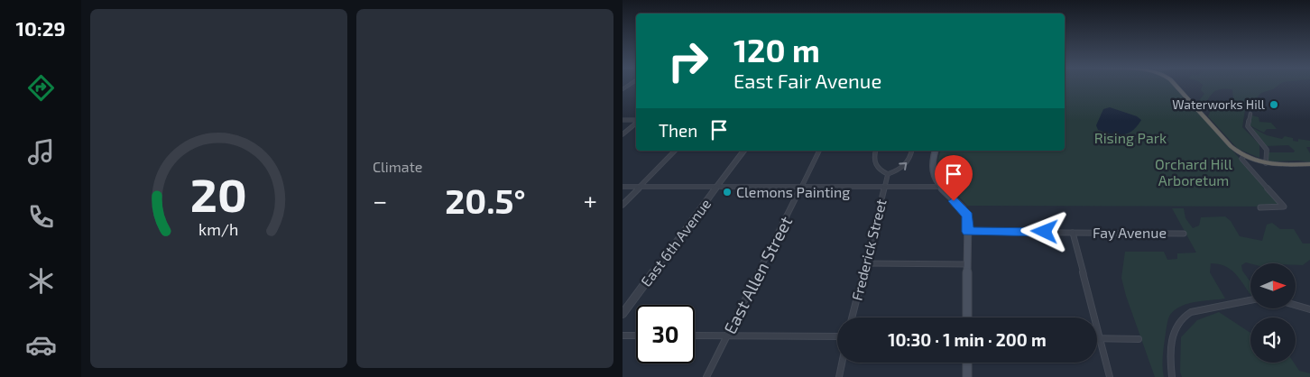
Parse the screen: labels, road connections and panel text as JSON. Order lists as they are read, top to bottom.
{
  "streets": {
    "street": [
      "Fay Avenue",
      "East 6th Avenue",
      "Frederick Street",
      "East Allen Street"
    ]
  },
  "parks": ["Rising Park", "Orchard Hill Arboretum"],
  "places": ["Waterworks Hill", "Clemons Painting"],
  "north": "right",
  "page": {
    "tabs": "10:29",
    "tile": "Climate",
    "turn": ["120 m", "East Fair Avenue"],
    "then": "Then",
    "heat": ["−", "20.5°", "+"],
    "limit": "30",
    "trip": "10:30 · 1 min · 200 m",
    "gauge": ["20", "km/h"]
  }
}
